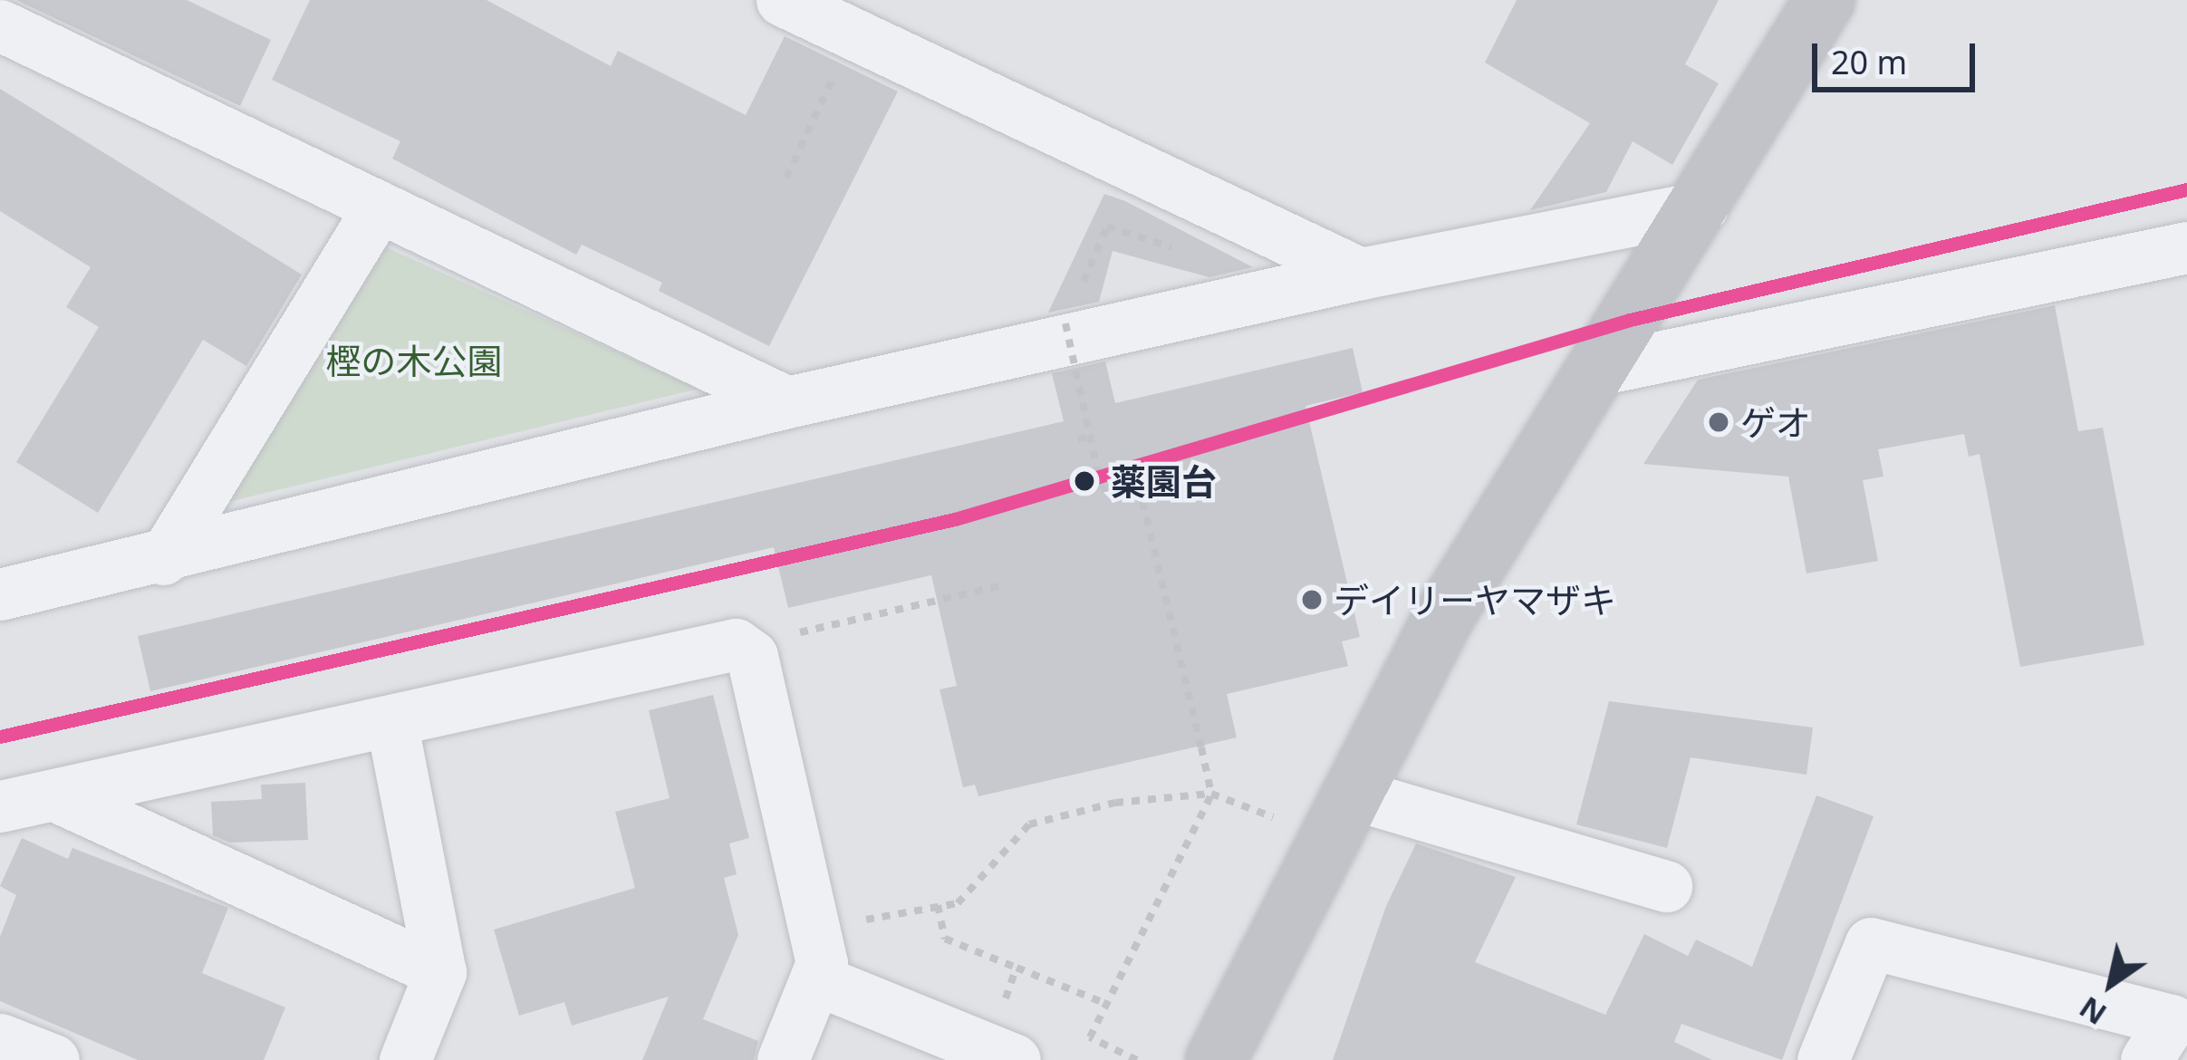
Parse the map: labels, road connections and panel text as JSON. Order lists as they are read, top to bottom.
{
  "parks": ["樫の木公園"],
  "places": ["ゲオ", "薬園台", "デイリーヤマザキ"],
  "scale_bar": "20 m",
  "north": "bottom left"
}
